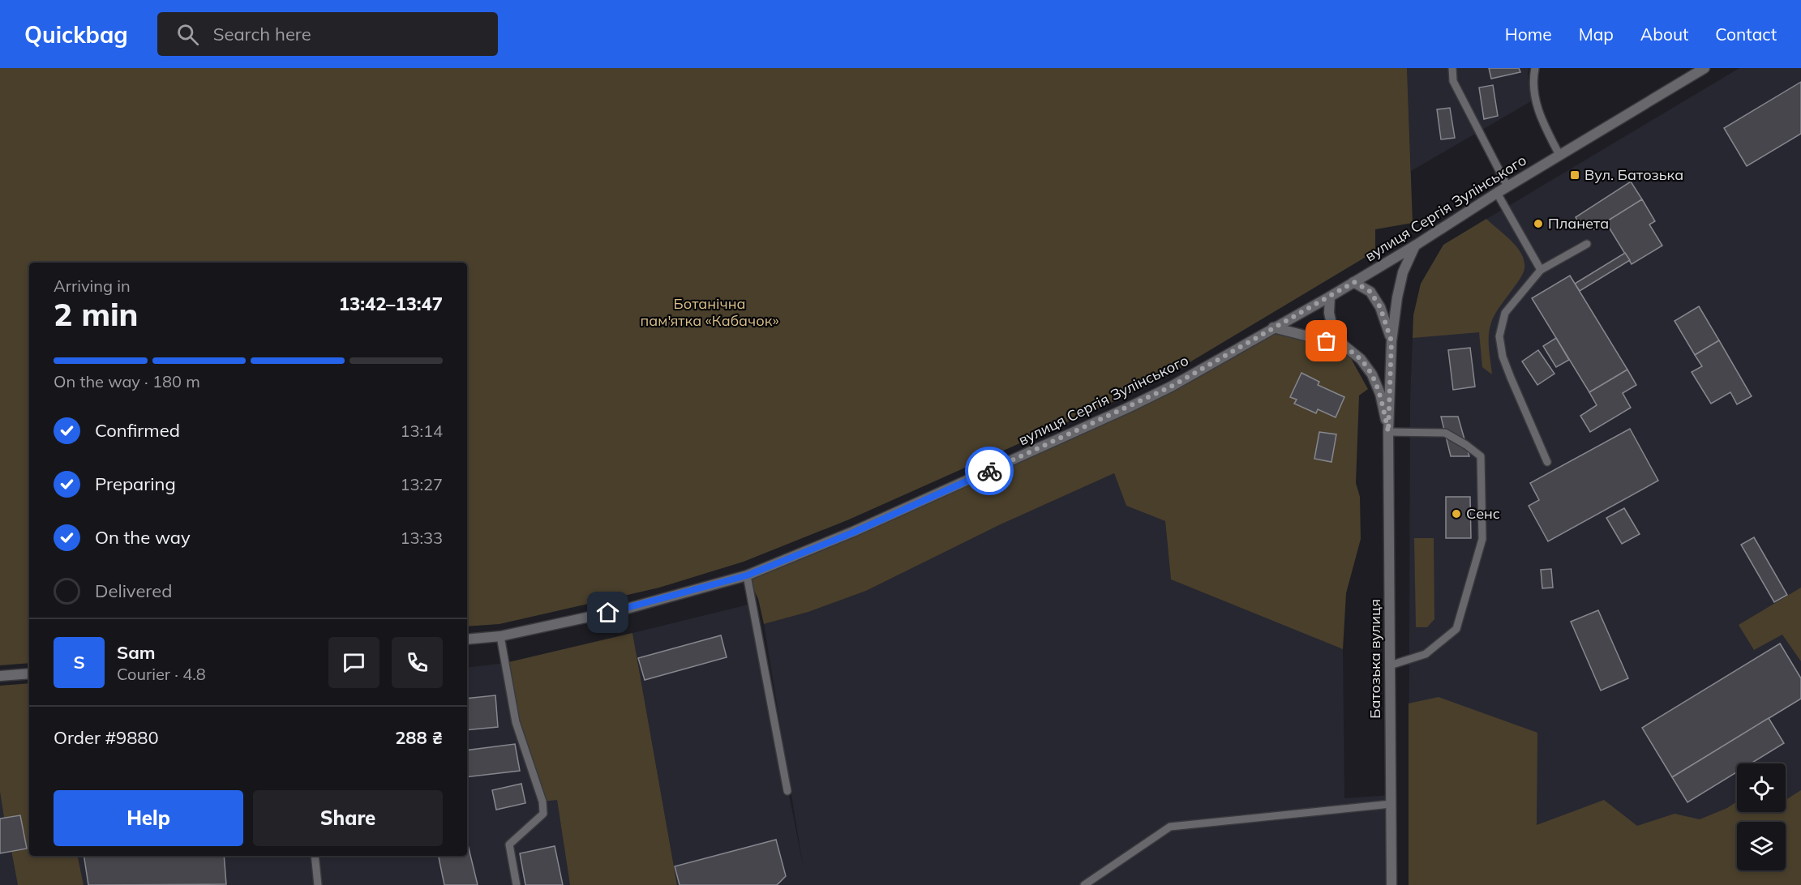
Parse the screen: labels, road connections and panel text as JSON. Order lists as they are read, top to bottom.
{
  "streets": {
    "street": ["вулиця Сергія Зулінського", "Батозька вулиця"]
  },
  "crossings": [
    ["вулиця Сергія Зулінського", "Батозька вулиця"]
  ],
  "parks": ["Ботанічна пам'ятка «Кабачок»"],
  "places": {
    "transit": ["Вул. Батозька"],
    "other": ["Планета", "Сенс"]
  },
  "page": {
    "header": "Quickbag",
    "search": "Search here",
    "nav": [
      "Home",
      "Map",
      "About",
      "Contact"
    ],
    "heading": ["2 min", "Arriving in", "13:42–13:47"],
    "panel": [
      "Sam",
      "Courier · 4.8",
      "Order #9880",
      "288 ₴"
    ],
    "bar": "On the way · 180 m",
    "list": [
      ["Confirmed", "13:14"],
      ["Preparing", "13:27"],
      ["On the way", "13:33"],
      "Delivered"
    ],
    "round": "S",
    "buttons": ["Help", "Share"]
  }
}
